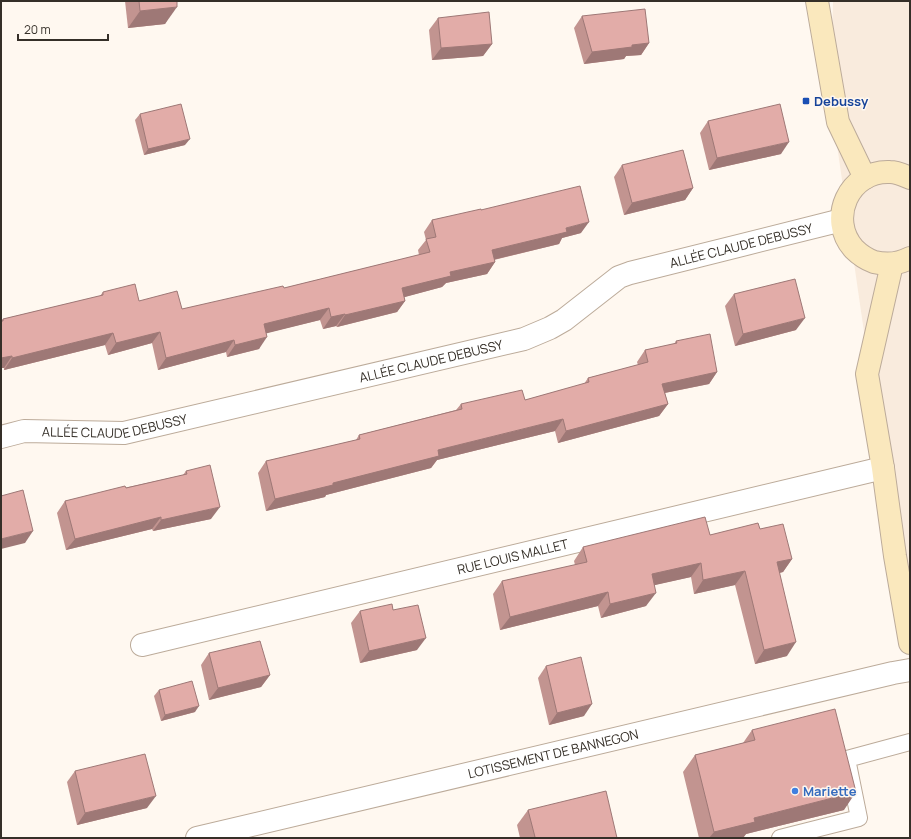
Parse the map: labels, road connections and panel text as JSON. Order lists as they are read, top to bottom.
{
  "streets": {
    "street": ["ALLÉE CLAUDE DEBUSSY", "RUE LOUIS MALLET", "LOTISSEMENT DE BANNEGON"]
  },
  "places": {
    "transit": ["Debussy"],
    "other": ["Mariette"]
  },
  "scale_bar": "20 m"
}
